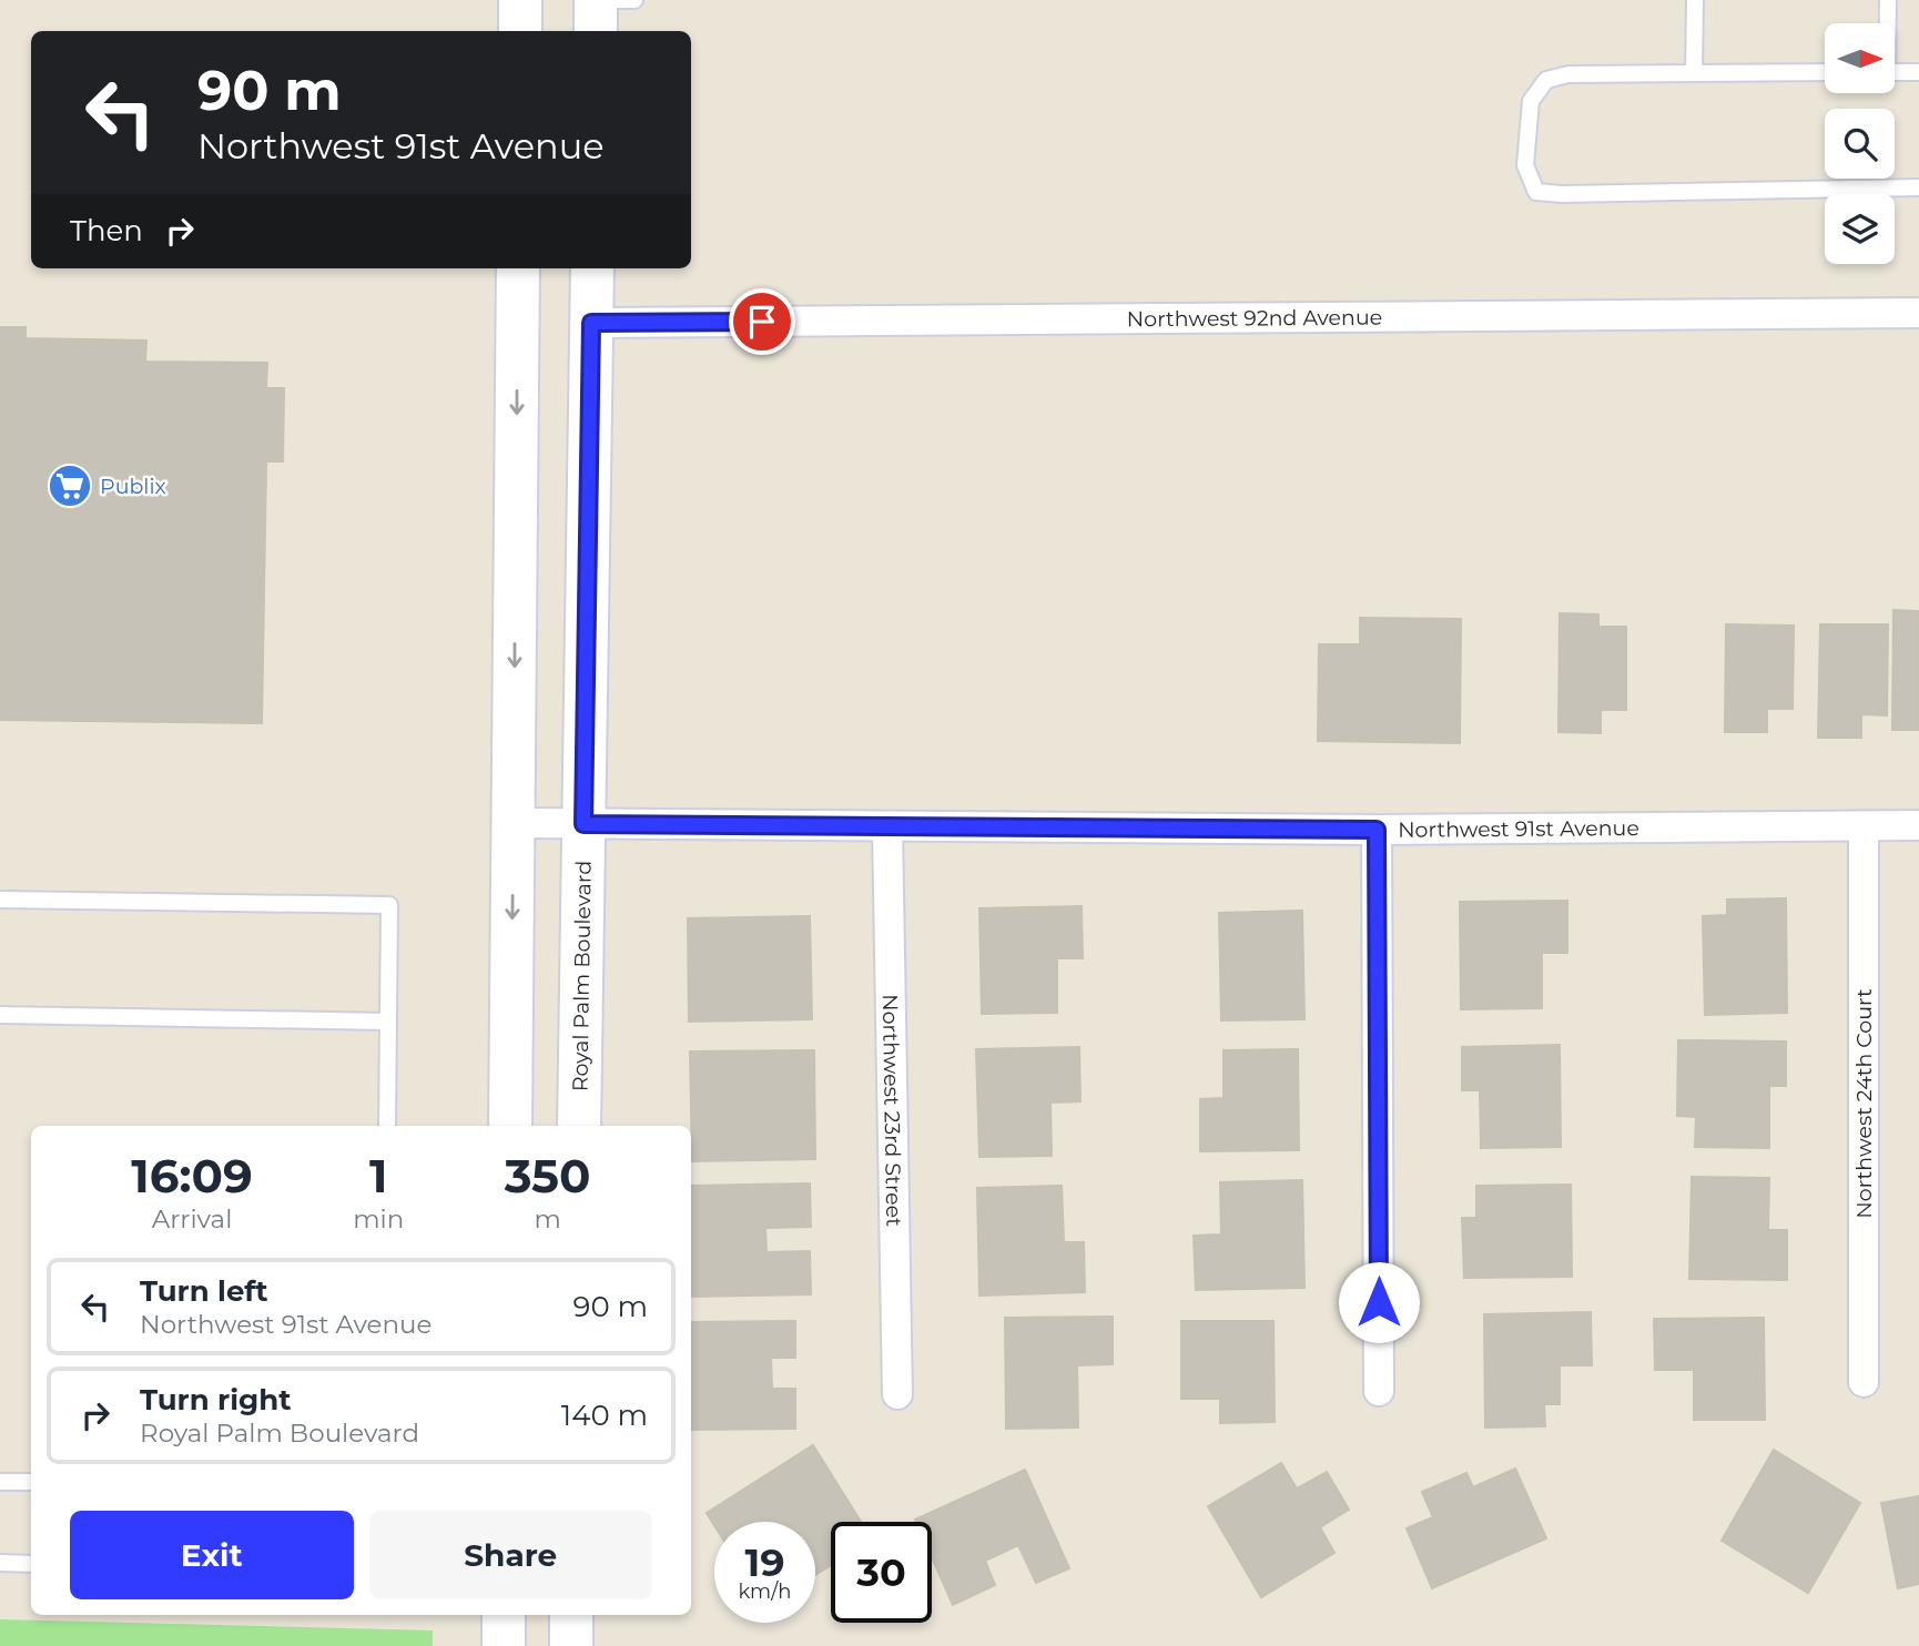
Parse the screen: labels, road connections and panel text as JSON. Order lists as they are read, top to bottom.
{
  "streets": {
    "main road": ["Royal Palm Boulevard"],
    "street": [
      "Northwest 92nd Avenue",
      "Northwest 91st Avenue",
      "Northwest 24th Court",
      "Northwest 23rd Street"
    ]
  },
  "crossings": [
    ["Northwest 92nd Avenue", "Royal Palm Boulevard"],
    ["Northwest 91st Avenue", "Royal Palm Boulevard"],
    ["Northwest 91st Avenue", "Northwest 24th Court"],
    ["Northwest 91st Avenue", "Northwest 23rd Street"]
  ],
  "places": {
    "supermarket": ["Publix"]
  },
  "north": "right",
  "page": {
    "turn": ["90 m", "Northwest 91st Avenue"],
    "then": "Then",
    "eta": [
      "16:09",
      "Arrival",
      "1",
      "min",
      "350",
      "m"
    ],
    "list": [
      {
        "name": "Turn left",
        "note": "Northwest 91st Avenue",
        "value": "90 m"
      },
      {
        "name": "Turn right",
        "note": "Royal Palm Boulevard",
        "value": "140 m"
      }
    ],
    "buttons": ["Exit", "Share"],
    "speed": "19 km/h",
    "limit": "30"
  }
}
